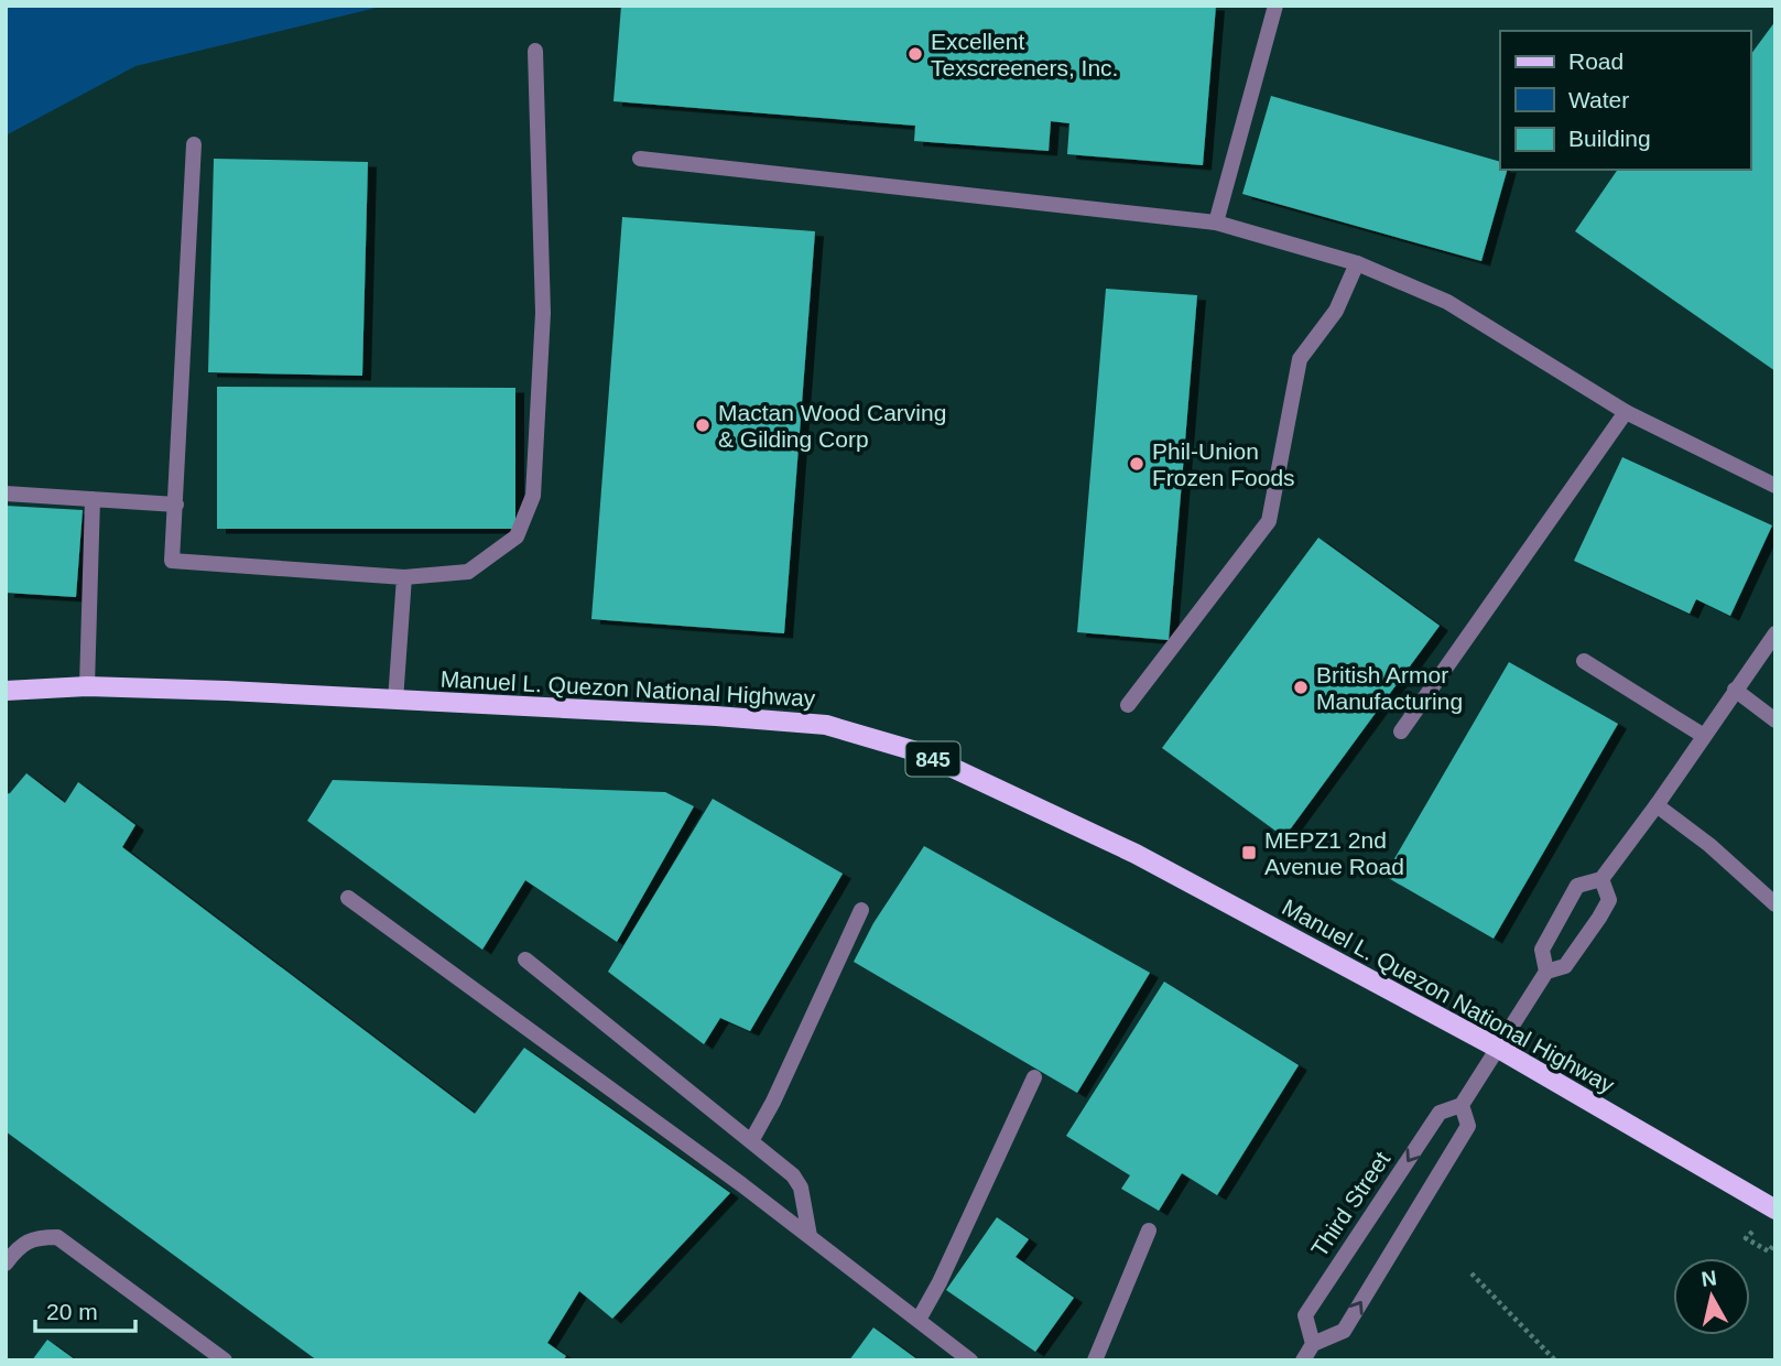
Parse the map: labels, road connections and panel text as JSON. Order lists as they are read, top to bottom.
{
  "streets": {
    "main road": ["Manuel L. Quezon National Highway", "845"],
    "street": ["Third Street"]
  },
  "crossings": [
    ["Manuel L. Quezon National Highway", "Third Street"]
  ],
  "places": {
    "other": [
      "Excellent Texscreeners, Inc.",
      "Mactan Wood Carving & Gilding Corp",
      "Phil-Union Frozen Foods",
      "British Armor Manufacturing"
    ],
    "transit": ["MEPZ1 2nd Avenue Road"]
  },
  "legend": ["Road", "Water", "Building"],
  "scale_bar": "20 m",
  "north": "top"
}
